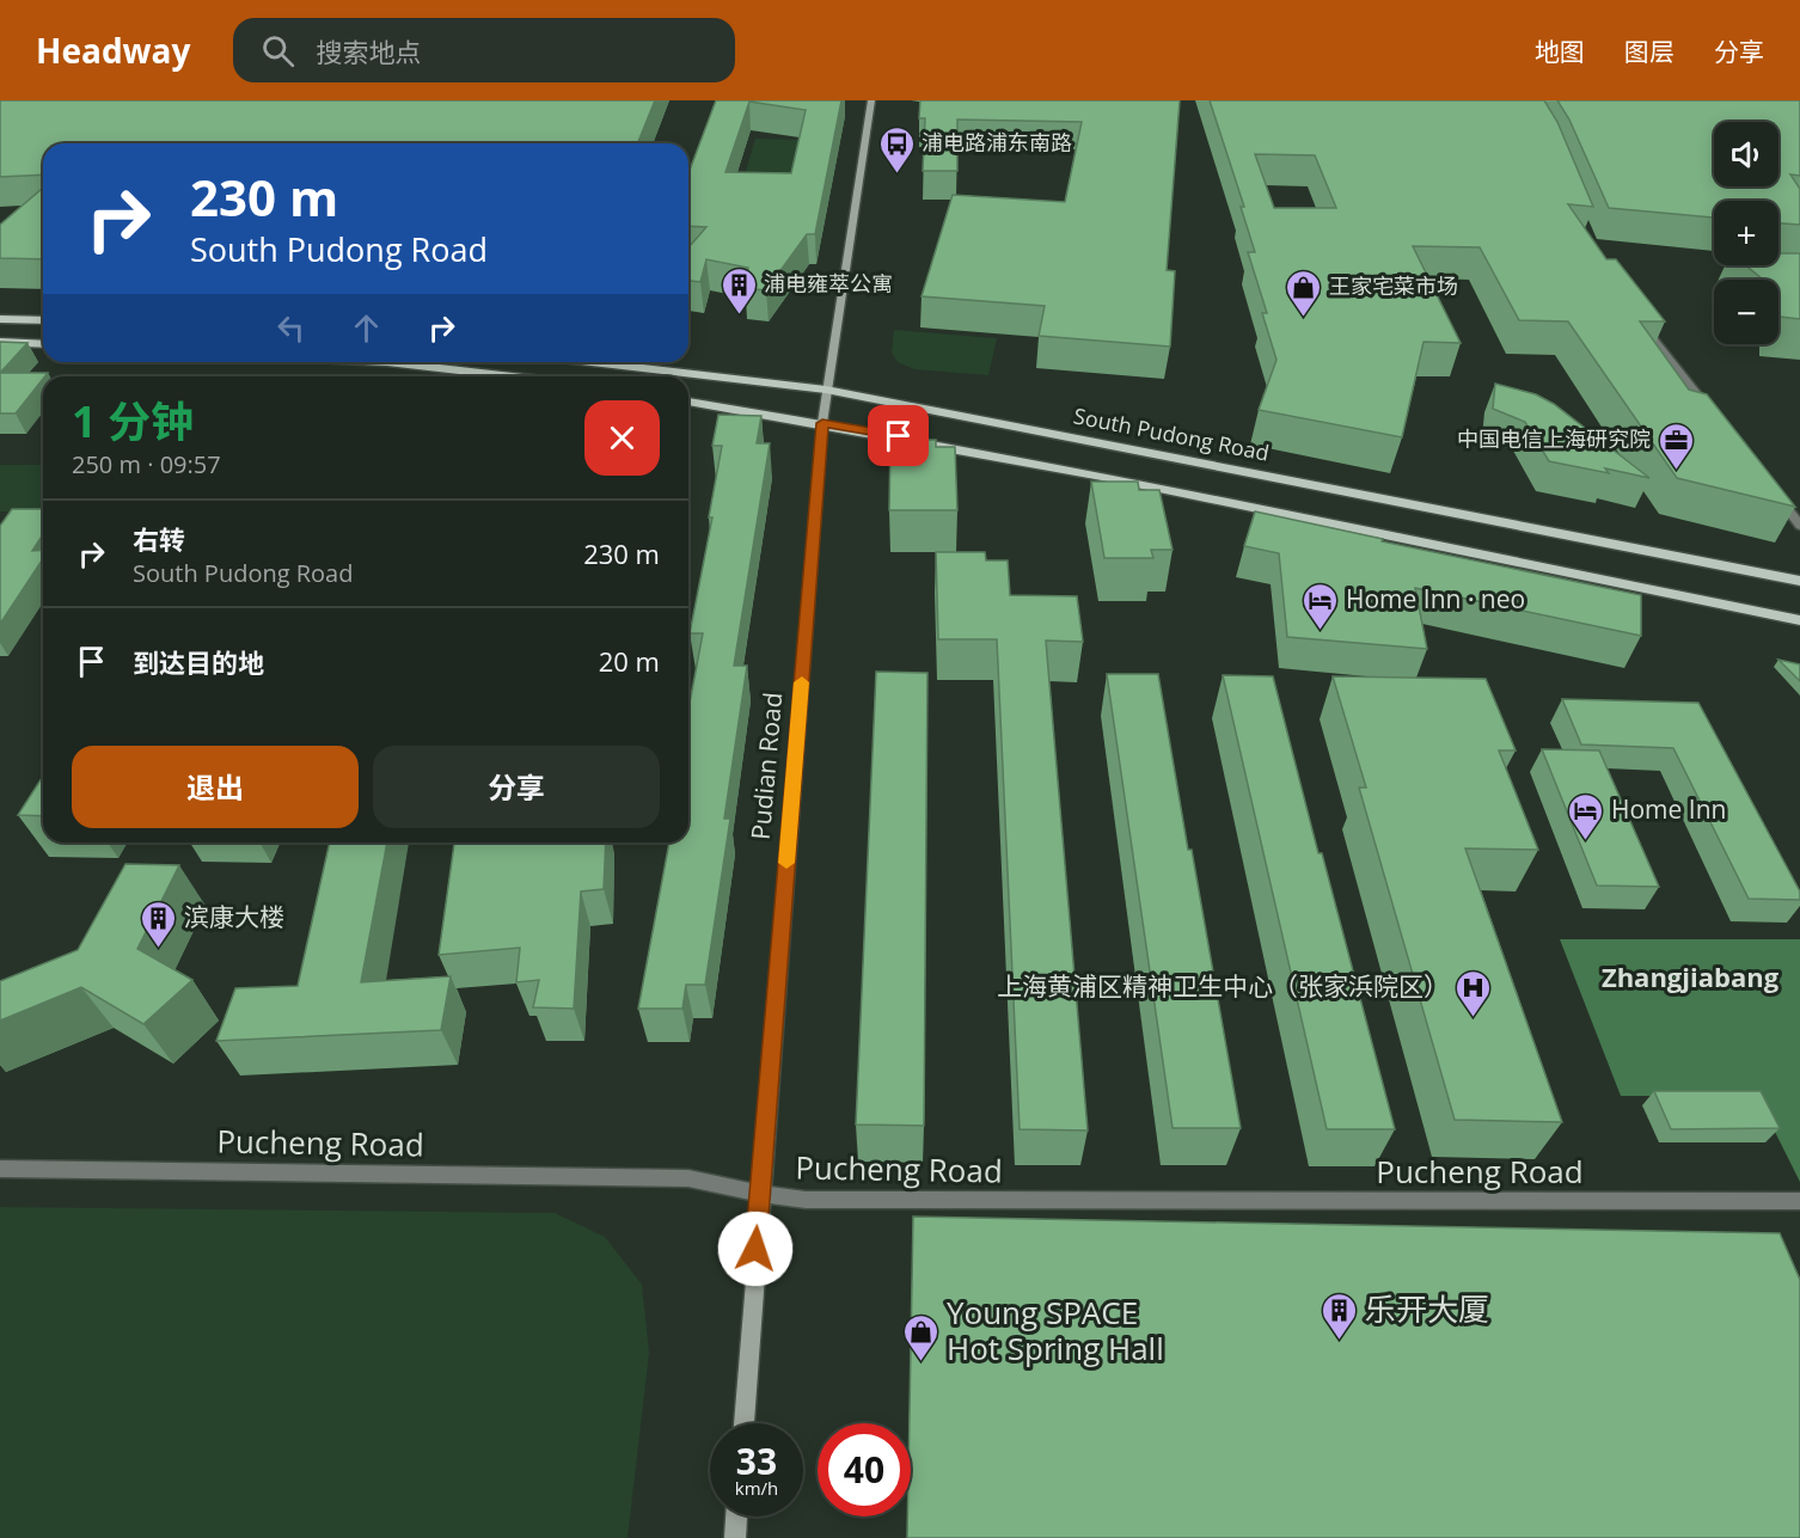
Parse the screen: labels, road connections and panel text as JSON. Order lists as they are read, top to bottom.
{
  "streets": {
    "main road": ["South Pudong Road"],
    "street": ["Pudian Road", "Pucheng Road"]
  },
  "crossings": [
    ["South Pudong Road", "Pudian Road"],
    ["Pudian Road", "Pucheng Road"]
  ],
  "districts": ["Zhangjiabang"],
  "places": {
    "bus stop": ["浦电路浦东南路"],
    "building": ["浦电雍萃公寓", "滨康大楼", "乐开大厦"],
    "shop": ["王家宅菜市场", "Young SPACE Hot Spring Hall"],
    "office": ["中国电信上海研究院"],
    "hotel": ["Home Inn · neo", "Home Inn"],
    "hospital": ["上海黄浦区精神卫生中心（张家浜院区）"]
  },
  "page": {
    "header": "Headway",
    "search": "搜索地点",
    "nav": ["地图", "图层", "分享"],
    "map_buttons": ["+", "−"],
    "turn": ["230 m", "South Pudong Road"],
    "heading": ["1 分钟", "250 m · 09:57"],
    "list": [
      {
        "name": "右转",
        "note": "South Pudong Road",
        "value": "230 m"
      },
      {
        "name": "到达目的地",
        "value": "20 m"
      }
    ],
    "buttons": ["退出", "分享"],
    "speed": "33 km/h",
    "limit": "40"
  }
}
